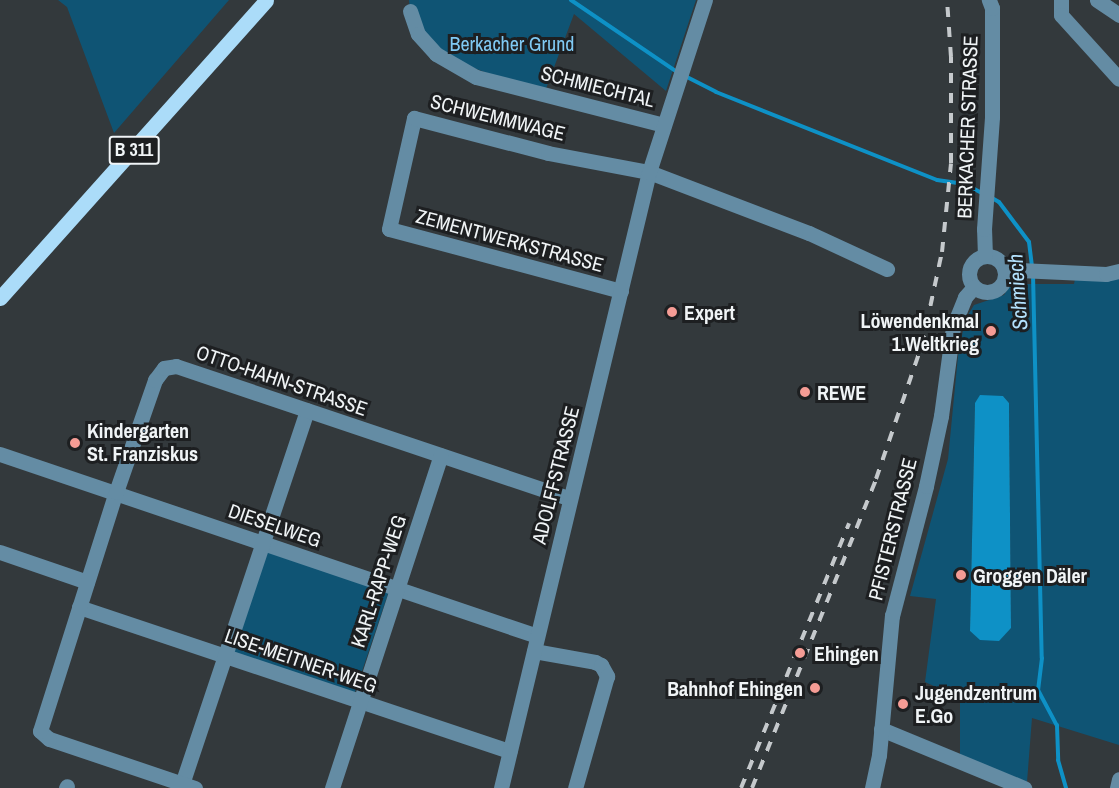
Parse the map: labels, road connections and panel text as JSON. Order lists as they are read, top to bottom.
{
  "streets": {
    "main road": ["B 311"],
    "street": [
      "SCHMIECHTAL",
      "SCHWEMMWAGE",
      "BERKACHER STRASSE",
      "ZEMENTWERKSTRASSE",
      "OTTO-HAHN-STRASSE",
      "ADOLFFSTRASSE",
      "DIESELWEG",
      "PFISTERSTRASSE",
      "KARL-RAPP-WEG",
      "LISE-MEITNER-WEG"
    ]
  },
  "crossings": [
    ["SCHMIECHTAL", "ADOLFFSTRASSE"],
    ["SCHWEMMWAGE", "ZEMENTWERKSTRASSE"],
    ["SCHWEMMWAGE", "ADOLFFSTRASSE"],
    ["BERKACHER STRASSE", "PFISTERSTRASSE"],
    ["ZEMENTWERKSTRASSE", "ADOLFFSTRASSE"],
    ["OTTO-HAHN-STRASSE", "ADOLFFSTRASSE"],
    ["OTTO-HAHN-STRASSE", "DIESELWEG"],
    ["OTTO-HAHN-STRASSE", "KARL-RAPP-WEG"],
    ["OTTO-HAHN-STRASSE", "LISE-MEITNER-WEG"],
    ["ADOLFFSTRASSE", "DIESELWEG"],
    ["ADOLFFSTRASSE", "LISE-MEITNER-WEG"],
    ["DIESELWEG", "KARL-RAPP-WEG"],
    ["KARL-RAPP-WEG", "LISE-MEITNER-WEG"]
  ],
  "water": ["Schmiech"],
  "parks": ["Berkacher Grund"],
  "places": [
    "Expert",
    "Löwendenkmal 1.Weltkrieg",
    "REWE",
    "Kindergarten St. Franziskus",
    "Groggen Däler",
    "Ehingen",
    "Bahnhof Ehingen",
    "Jugendzentrum E.Go"
  ]
}
